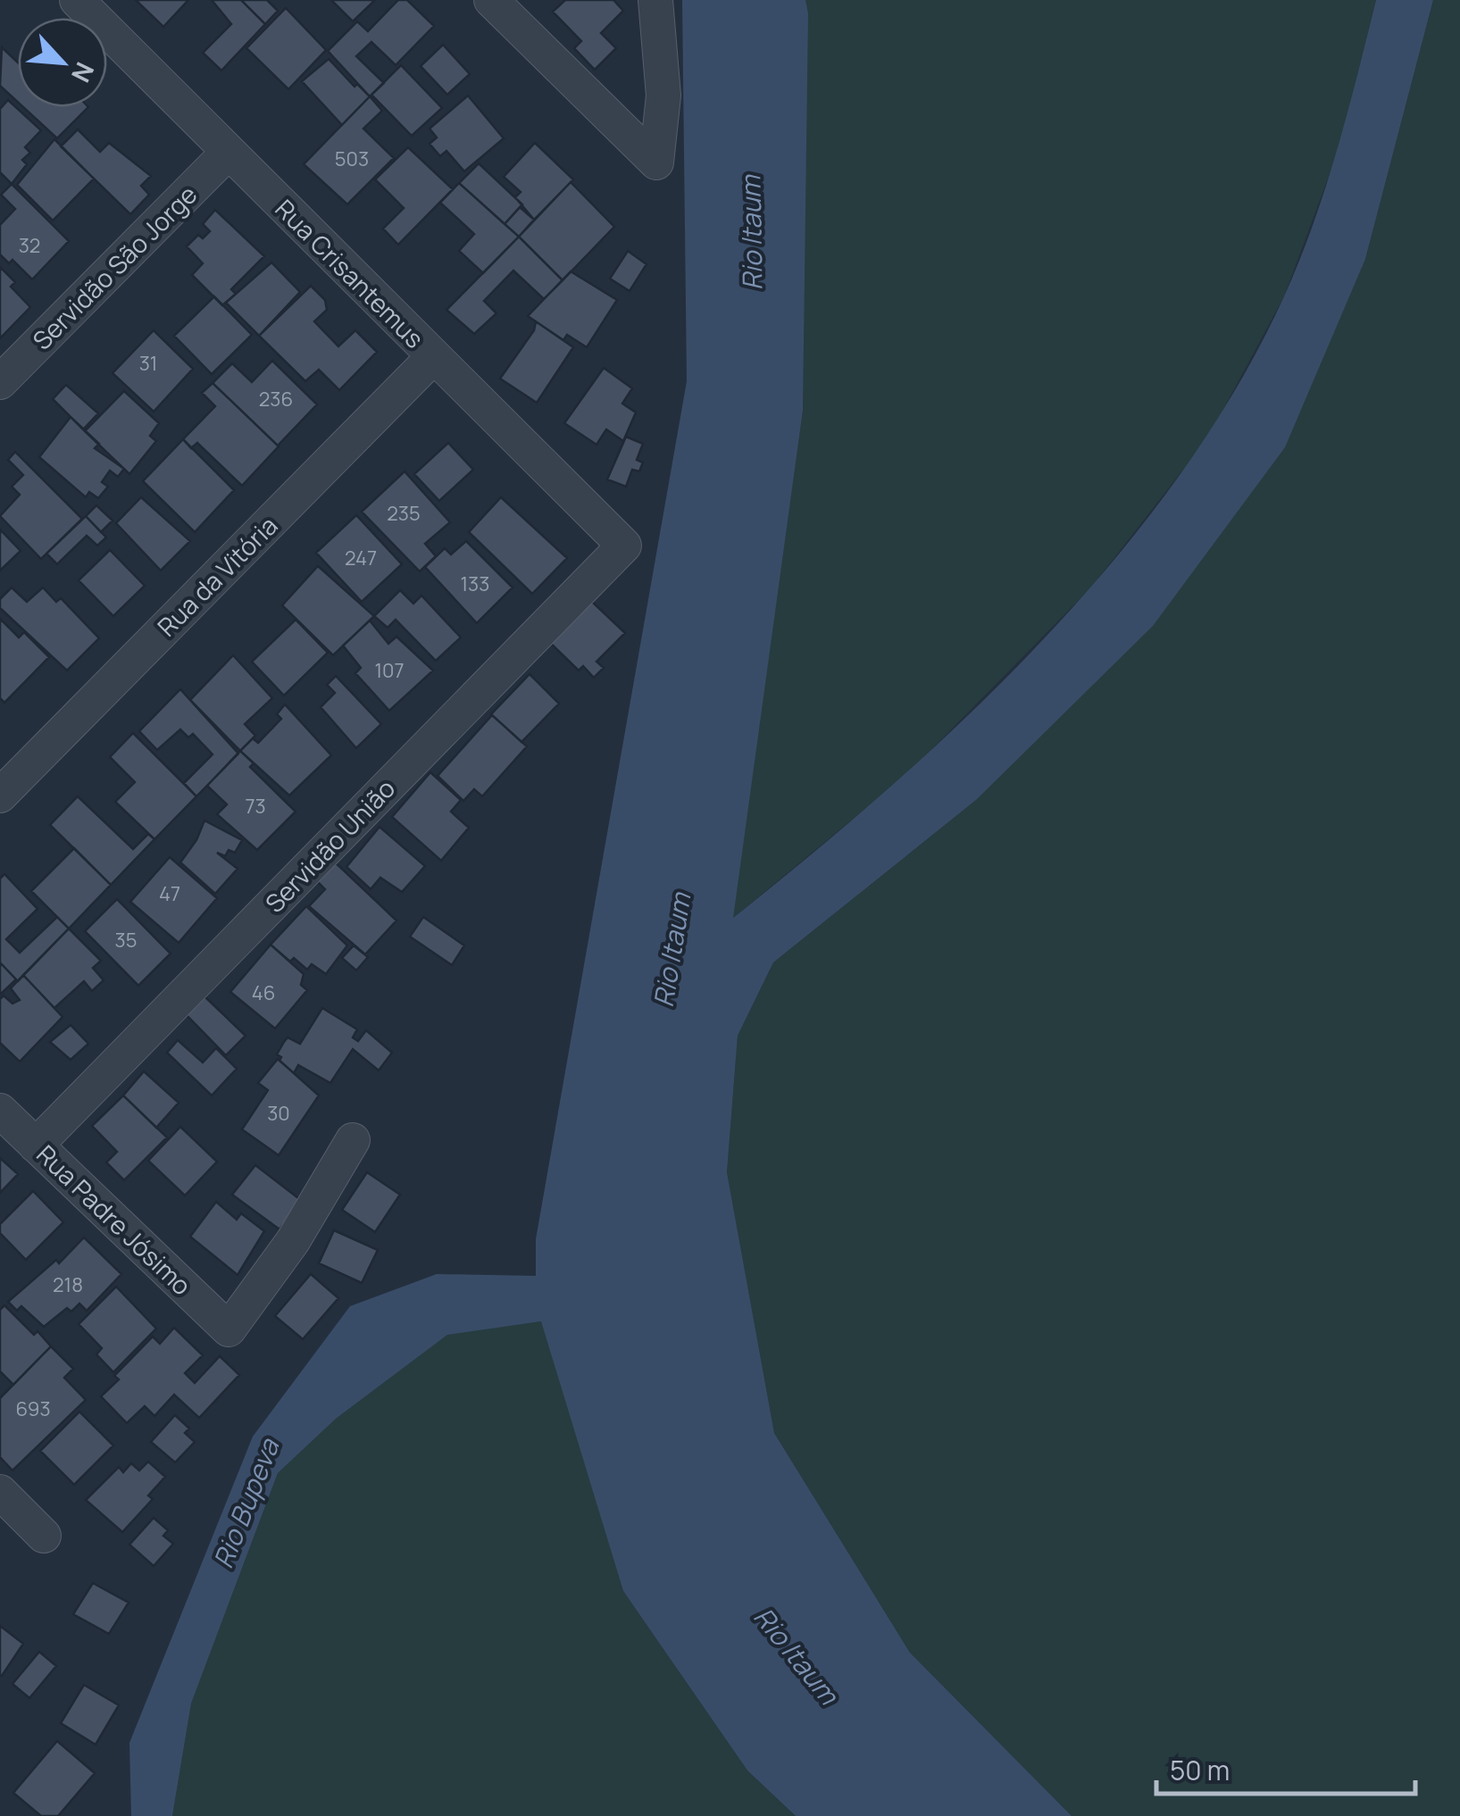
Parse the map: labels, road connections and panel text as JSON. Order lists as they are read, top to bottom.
{
  "streets": {
    "street": [
      "Servidão São Jorge",
      "Rua Crisantemus",
      "Rua da Vitória",
      "Servidão União",
      "Rua Padre Jósimo"
    ]
  },
  "crossings": [
    ["Servidão São Jorge", "Rua Crisantemus"],
    ["Rua Crisantemus", "Rua da Vitória"],
    ["Rua Crisantemus", "Servidão União"],
    ["Servidão União", "Rua Padre Jósimo"]
  ],
  "water": ["Rio Itaum", "Rio Bupeva"],
  "house_numbers": [
    "503",
    "32",
    "31",
    "236",
    "235",
    "247",
    "133",
    "107",
    "73",
    "47",
    "35",
    "46",
    "30",
    "218",
    "693"
  ],
  "scale_bar": "50 m",
  "north": "bottom right"
}
